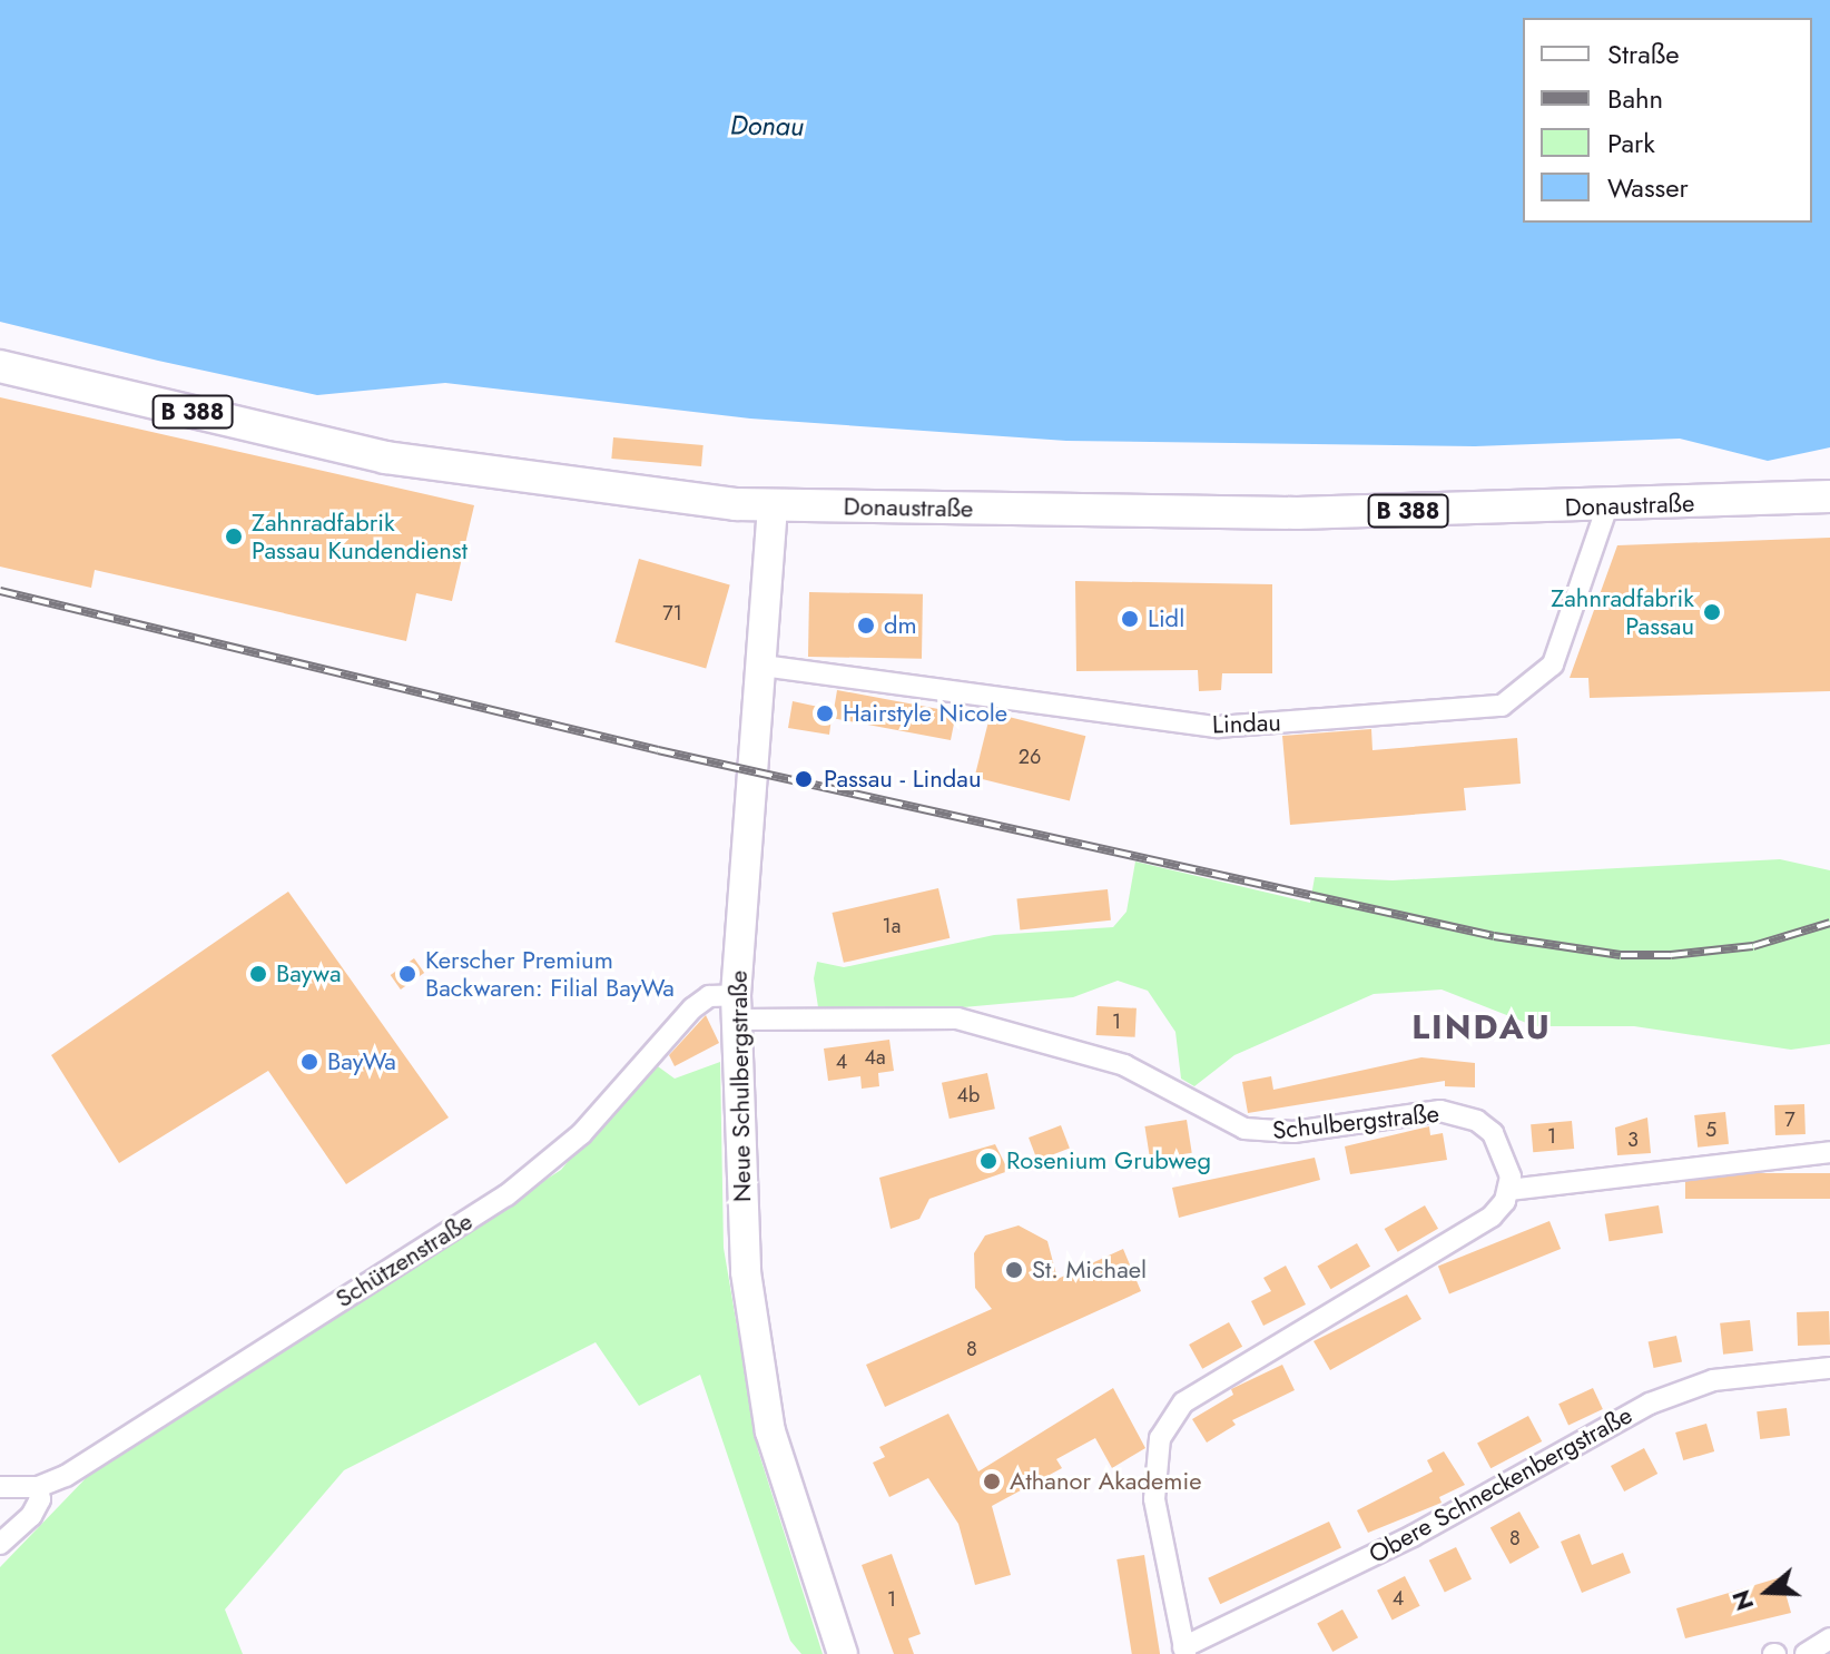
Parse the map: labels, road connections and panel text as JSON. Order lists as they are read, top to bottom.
{
  "streets": {
    "main road": ["B 388", "Donaustraße"],
    "street": [
      "Lindau",
      "Neue Schulbergstraße",
      "Schulbergstraße",
      "Schützenstraße",
      "Obere Schneckenbergstraße"
    ]
  },
  "crossings": [
    ["Donaustraße", "Lindau"],
    ["Donaustraße", "Neue Schulbergstraße"],
    ["Lindau", "Neue Schulbergstraße"],
    ["Neue Schulbergstraße", "Schulbergstraße"],
    ["Neue Schulbergstraße", "Schützenstraße"],
    ["Schulbergstraße", "Schützenstraße"]
  ],
  "districts": ["LINDAU"],
  "water": ["Donau"],
  "places": [
    "Zahnradfabrik Passau Kundendienst",
    "Zahnradfabrik Passau",
    "Lidl",
    "dm",
    "Hairstyle Nicole",
    "Passau - Lindau",
    "Baywa",
    "Kerscher Premium Backwaren: Filial BayWa",
    "BayWa",
    "Rosenium Grubweg",
    "St. Michael",
    "Athanor Akademie"
  ],
  "house_numbers": [
    "71",
    "26",
    "1a",
    "1",
    "4a",
    "4",
    "4b",
    "7",
    "5",
    "1",
    "3",
    "8",
    "8",
    "4",
    "1"
  ],
  "legend": [
    "Straße",
    "Bahn",
    "Park",
    "Wasser"
  ],
  "north": "left"
}
